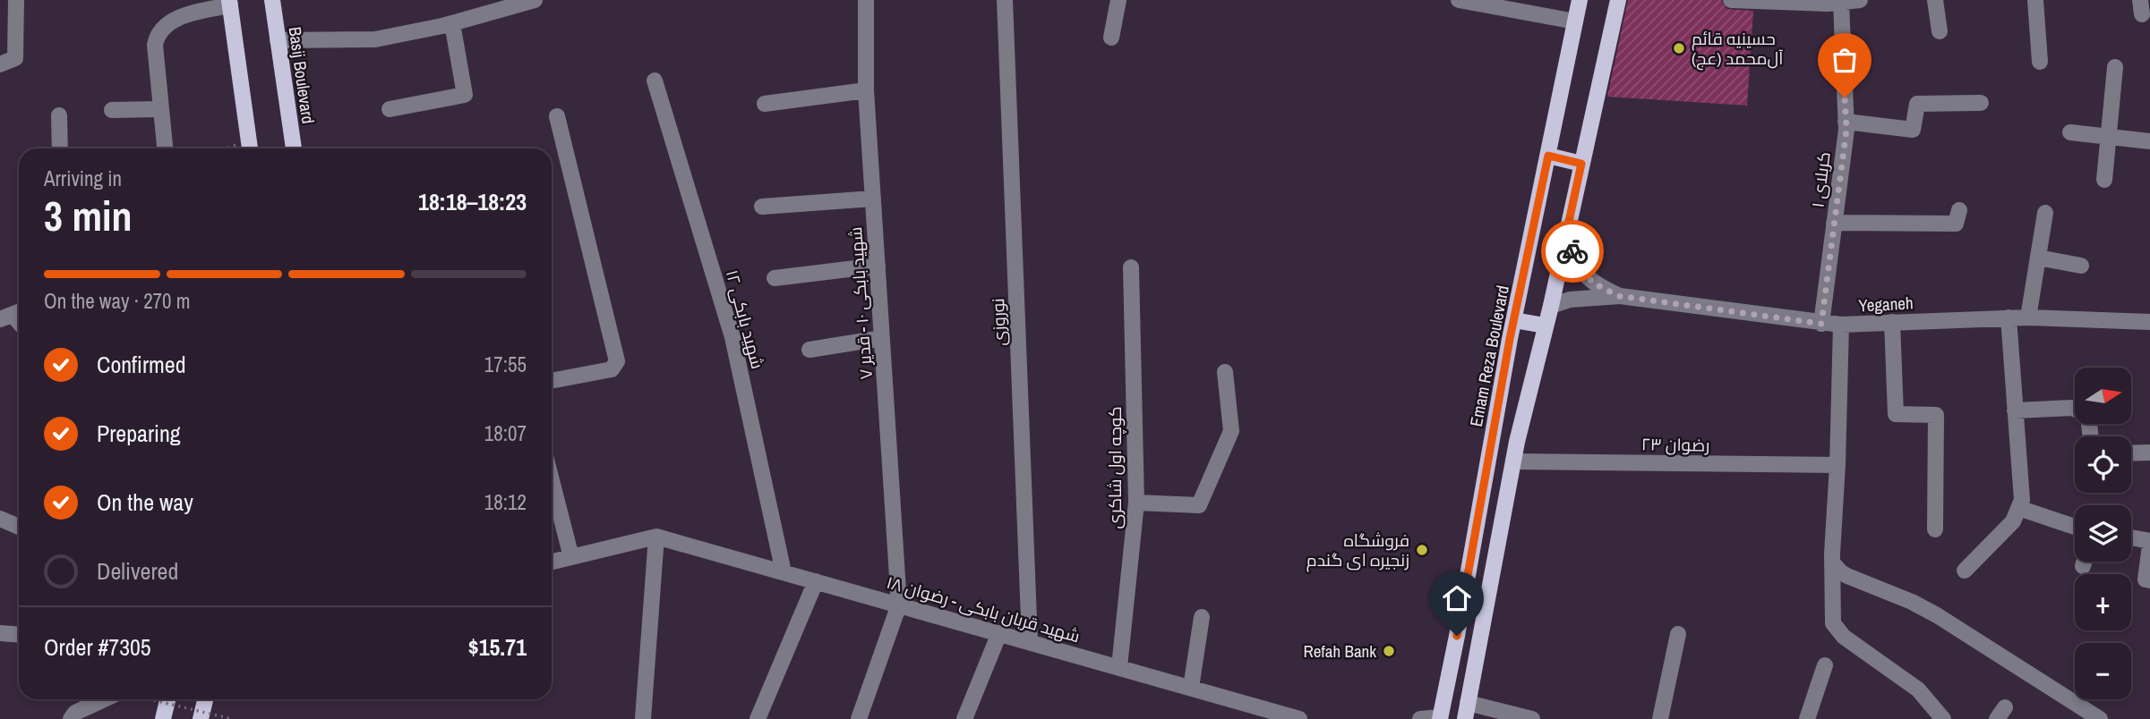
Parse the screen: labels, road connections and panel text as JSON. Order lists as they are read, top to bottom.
{
  "streets": {
    "main road": ["Basij Boulevard", "Emam Reza Boulevard"],
    "street": [
      "کربلای ۱",
      "شهید بابکی ۱۰ - قدیر ۷",
      "Yeganeh",
      "شهید بابکی ۱۲",
      "نوروزی",
      "رضوان ۲۳",
      "کوچه اول شاکری",
      "شهید قربان بابکی - رضوان ۱۸"
    ]
  },
  "crossings": [
    ["کربلای ۱", "Yeganeh"],
    ["شهید بابکی ۱۰ - قدیر ۷", "شهید قربان بابکی - رضوان ۱۸"],
    ["شهید بابکی ۱۲", "شهید قربان بابکی - رضوان ۱۸"],
    ["نوروزی", "شهید قربان بابکی - رضوان ۱۸"],
    ["کوچه اول شاکری", "شهید قربان بابکی - رضوان ۱۸"]
  ],
  "places": ["حسینیه قائم آل‌محمد (عج)", "فروشگاه زنجیره ای گندم", "Refah Bank"],
  "north": "right",
  "page": {
    "heading": ["3 min", "Arriving in", "18:18–18:23"],
    "panel": ["Order #7305", "$15.71"],
    "bar": "On the way · 270 m",
    "list": [
      ["Confirmed", "17:55"],
      ["Preparing", "18:07"],
      ["On the way", "18:12"],
      "Delivered"
    ],
    "map_buttons": ["+", "−"]
  }
}
